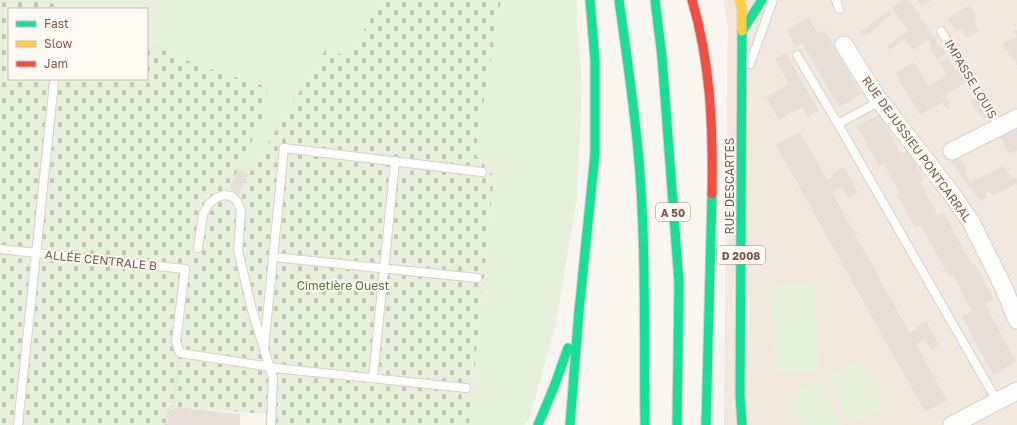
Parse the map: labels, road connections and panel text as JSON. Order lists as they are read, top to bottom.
{
  "streets": {
    "main road": ["RUE DESCARTES", "A 50", "D 2008"],
    "street": ["RUE DEJUSSIEU PONTCARRAL"],
    "lane": ["IMPASSE LOUIS", "ALLÉE CENTRALE B"]
  },
  "crossings": [
    ["RUE DESCARTES", "D 2008"]
  ],
  "parks": ["Cimetière Ouest"],
  "legend": ["Fast", "Slow", "Jam"]
}
